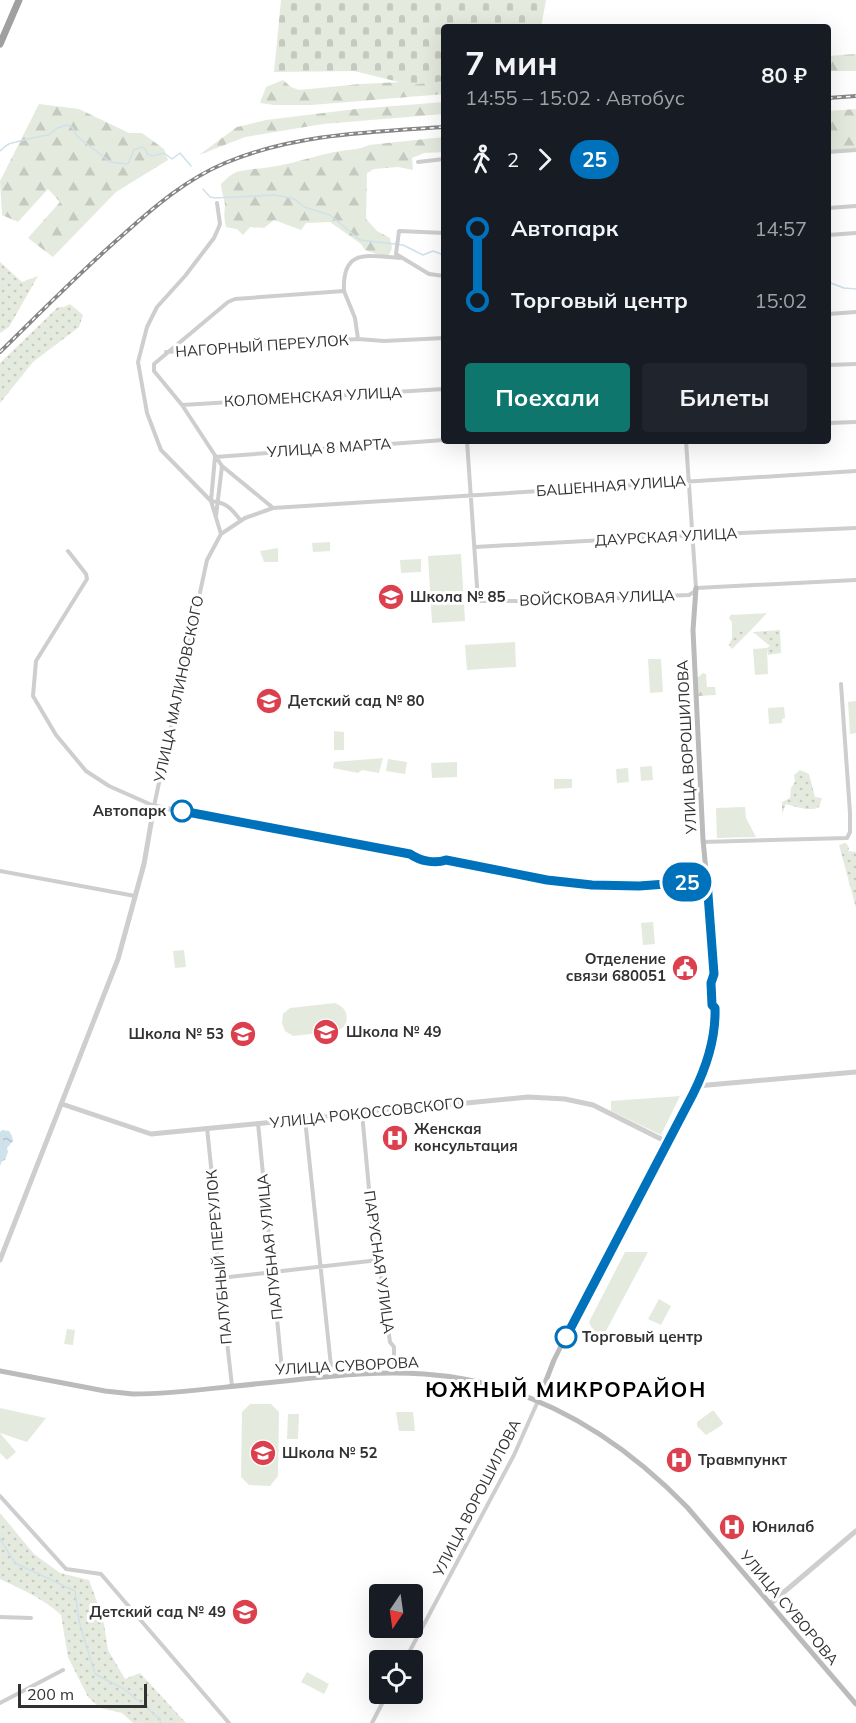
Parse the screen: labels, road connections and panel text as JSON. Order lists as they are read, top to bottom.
{
  "streets": {
    "main road": ["УЛИЦА ВОРОШИЛОВА", "УЛИЦА СУВОРОВА"],
    "street": [
      "НАГОРНЫЙ ПЕРЕУЛОК",
      "КОЛОМЕНСКАЯ УЛИЦА",
      "УЛИЦА 8 МАРТА",
      "БАШЕННАЯ УЛИЦА",
      "ДАУРСКАЯ УЛИЦА",
      "ВОЙСКОВАЯ УЛИЦА",
      "УЛИЦА МАЛИНОВСКОГО",
      "УЛИЦА РОКОССОВСКОГО",
      "ПАЛУБНАЯ УЛИЦА",
      "ПАЛУБНЫЙ ПЕРЕУЛОК",
      "ПАРУСНАЯ УЛИЦА"
    ]
  },
  "crossings": [
    ["НАГОРНЫЙ ПЕРЕУЛОК", "КОЛОМЕНСКАЯ УЛИЦА"],
    ["БАШЕННАЯ УЛИЦА", "УЛИЦА МАЛИНОВСКОГО"],
    ["ДАУРСКАЯ УЛИЦА", "ВОЙСКОВАЯ УЛИЦА"],
    ["ВОЙСКОВАЯ УЛИЦА", "УЛИЦА ВОРОШИЛОВА"],
    ["УЛИЦА МАЛИНОВСКОГО", "УЛИЦА РОКОССОВСКОГО"],
    ["УЛИЦА ВОРОШИЛОВА", "УЛИЦА РОКОССОВСКОГО"],
    ["УЛИЦА ВОРОШИЛОВА", "УЛИЦА СУВОРОВА"],
    ["УЛИЦА РОКОССОВСКОГО", "ПАЛУБНАЯ УЛИЦА"],
    ["УЛИЦА РОКОССОВСКОГО", "ПАЛУБНЫЙ ПЕРЕУЛОК"],
    ["УЛИЦА РОКОССОВСКОГО", "ПАРУСНАЯ УЛИЦА"],
    ["ПАЛУБНЫЙ ПЕРЕУЛОК", "УЛИЦА СУВОРОВА"],
    ["ПАРУСНАЯ УЛИЦА", "УЛИЦА СУВОРОВА"]
  ],
  "districts": ["ЮЖНЫЙ МИКРОРАЙОН"],
  "places": {
    "school or university": [
      "Школа № 85",
      "Детский сад № 80",
      "Школа № 49",
      "Школа № 53",
      "Школа № 52",
      "Детский сад № 49"
    ],
    "other": ["Автопарк", "Торговый центр"],
    "public building": ["Отделение связи 680051"],
    "hospital": ["Женская консультация", "Травмпункт", "Юнилаб"]
  },
  "lines": ["bus line 25"],
  "scale_bar": "200 m",
  "north": "bottom",
  "page": {
    "on_map": "25",
    "heading": ["7 мин", "14:55 – 15:02 · Автобус", "80 ₽"],
    "legs": ["2", "25"],
    "list": [
      {
        "name": "Автопарк",
        "value": "14:57"
      },
      {
        "name": "Торговый центр",
        "value": "15:02"
      }
    ],
    "buttons": ["Поехали", "Билеты"],
    "scale": "200 m"
  }
}
